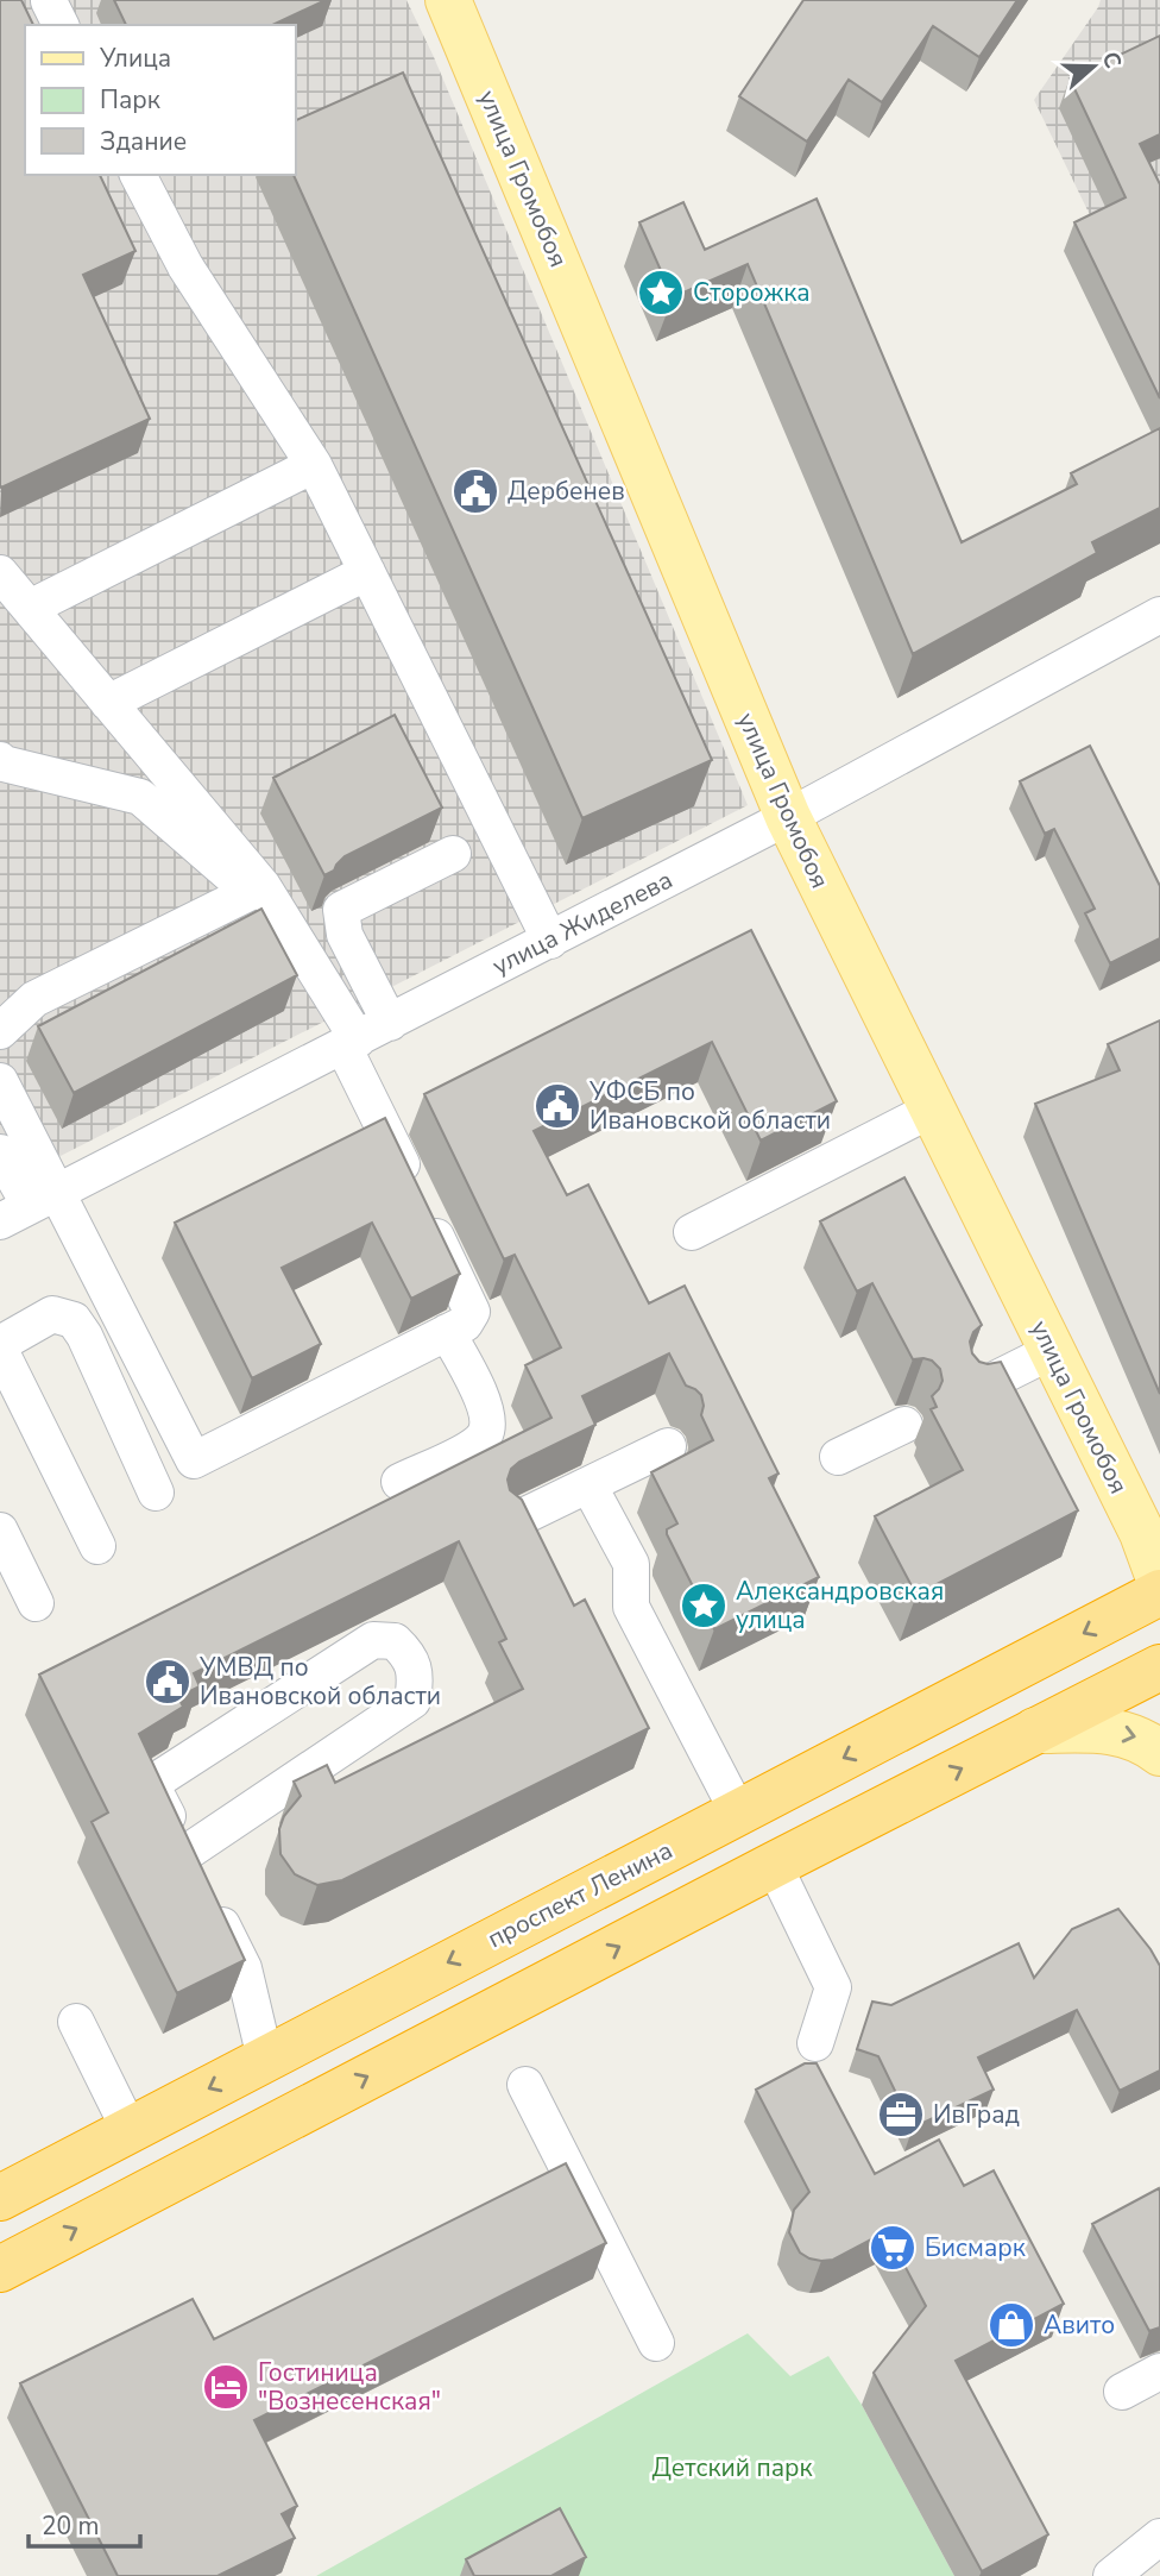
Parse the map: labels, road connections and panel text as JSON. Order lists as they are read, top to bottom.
{
  "streets": {
    "highway": ["проспект Ленина"],
    "main road": ["улица Громобоя"],
    "street": ["улица Жиделева"]
  },
  "crossings": [
    ["улица Громобоя", "улица Жиделева"]
  ],
  "parks": ["Детский парк"],
  "places": {
    "place": ["Сторожка", "Александровская улица"],
    "public building": ["Дербенев", "УФСБ по Ивановской области", "УМВД по Ивановской области"],
    "office": ["ИвГрад"],
    "supermarket": ["Бисмарк"],
    "shop": ["Авито"],
    "hotel": ["Гостиница \"Вознесенская\""]
  },
  "legend": ["Улица", "Парк", "Здание"],
  "scale_bar": "20 m",
  "north": "right"
}
